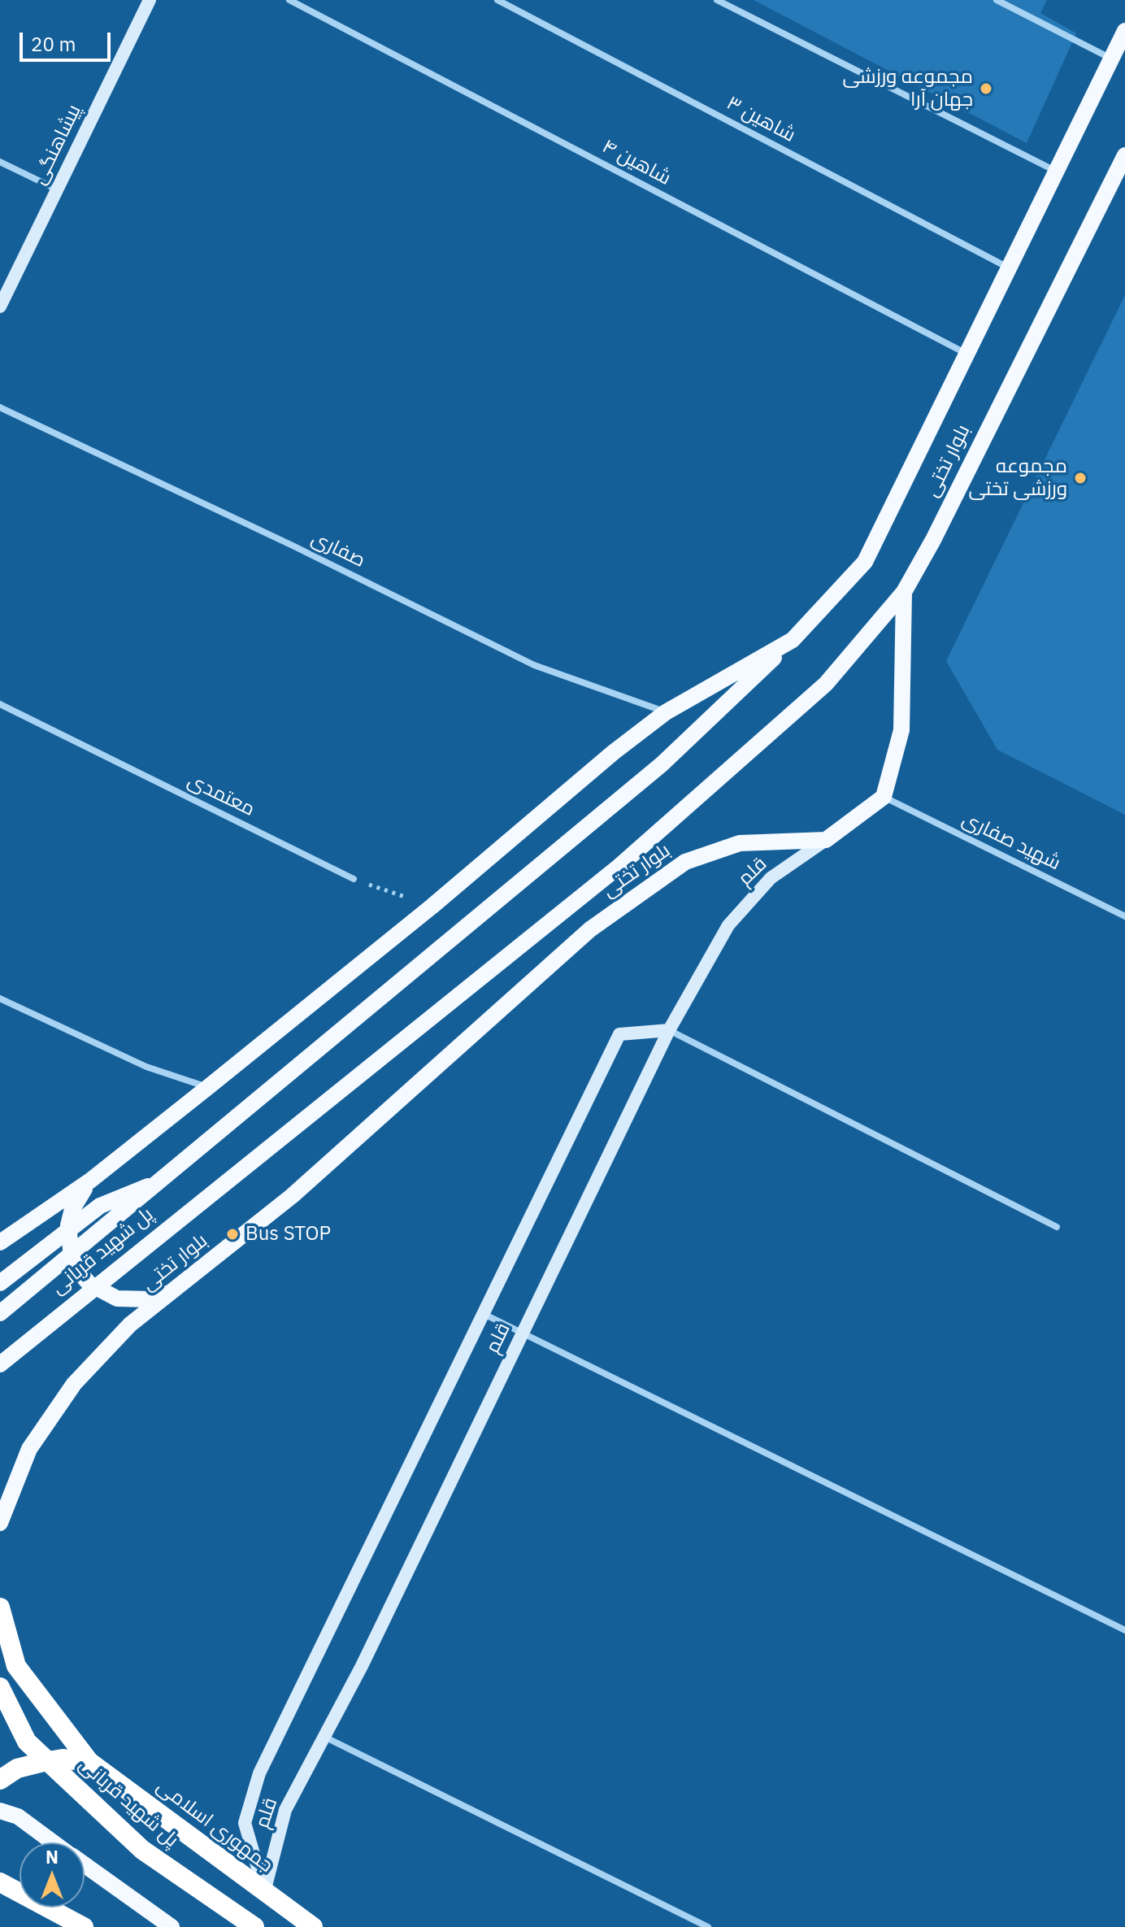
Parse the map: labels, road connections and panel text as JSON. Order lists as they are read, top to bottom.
{
  "streets": {
    "highway": ["پل شهید قربانی", "جمهوری اسلامی"],
    "main road": ["بلوار تختی"],
    "street": [
      "شاهین ۳",
      "پیشاهنگی",
      "شاهین ۴",
      "صفاری",
      "معتمدی",
      "شهید صفاری",
      "قلم"
    ]
  },
  "crossings": [
    ["شاهین ۳", "بلوار تختی"],
    ["شاهین ۴", "بلوار تختی"],
    ["بلوار تختی", "صفاری"],
    ["بلوار تختی", "شهید صفاری"],
    ["بلوار تختی", "قلم"],
    ["بلوار تختی", "پل شهید قربانی"],
    ["قلم", "جمهوری اسلامی"]
  ],
  "places": ["مجموعه ورزشی جهان آرا", "مجموعه ورزشی تختی", "Bus STOP"],
  "scale_bar": "20 m",
  "north": "top"
}
